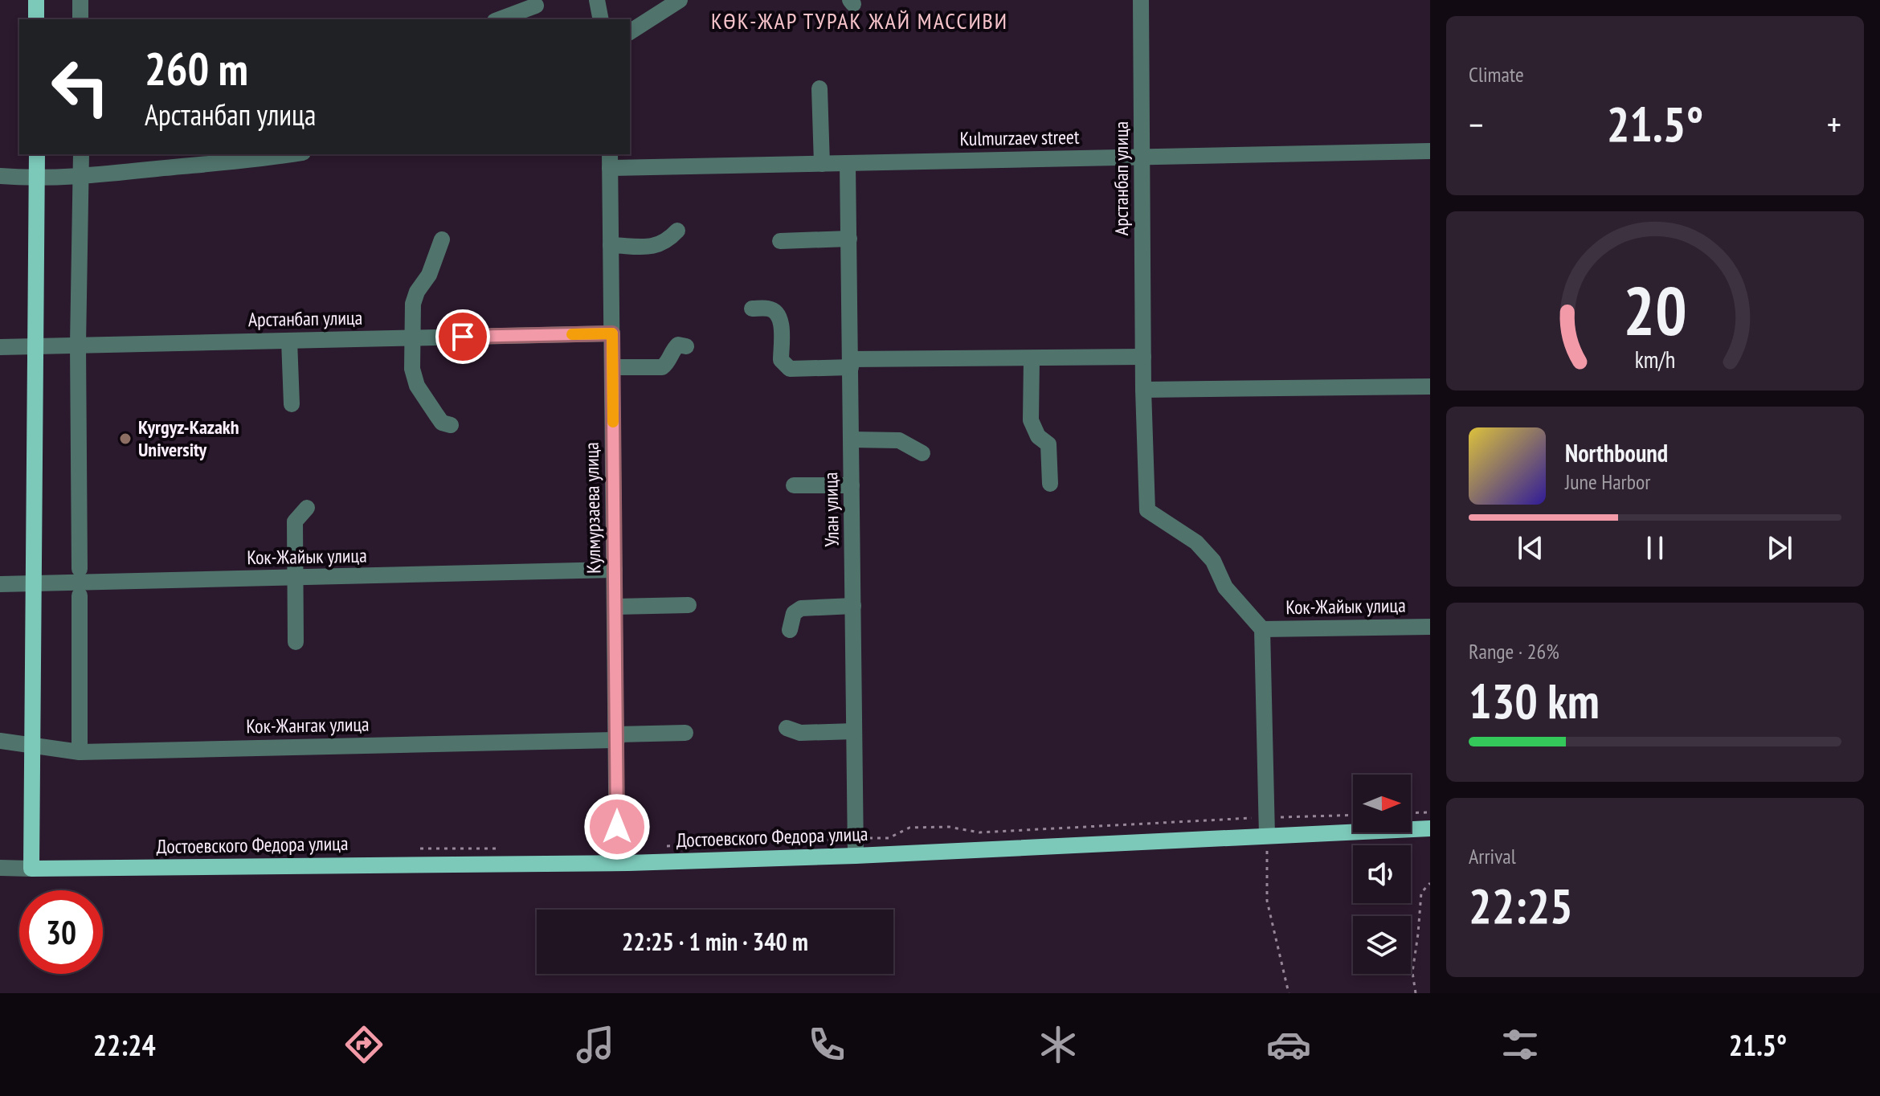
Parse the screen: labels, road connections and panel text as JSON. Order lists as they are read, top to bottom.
{
  "streets": {
    "main road": ["Достоевского Федора улица"],
    "street": [
      "Kulmurzaev street",
      "Арстанбап улица",
      "Кулмурзаева улица",
      "Улан улица",
      "Кок-Жайык улица",
      "Кок-Жангак улица"
    ]
  },
  "crossings": [
    ["Kulmurzaev street", "Арстанбап улица"],
    ["Kulmurzaev street", "Кулмурзаева улица"],
    ["Kulmurzaev street", "Улан улица"],
    ["Арстанбап улица", "Кулмурзаева улица"],
    ["Арстанбап улица", "Кок-Жайык улица"],
    ["Кулмурзаева улица", "Кок-Жайык улица"],
    ["Кулмурзаева улица", "Кок-Жангак улица"],
    ["Кулмурзаева улица", "Достоевского Федора улица"],
    ["Улан улица", "Достоевского Федора улица"]
  ],
  "districts": ["КӨК-ЖАР ТУРАК ЖАЙ МАССИВИ"],
  "places": ["Kyrgyz-Kazakh University"],
  "north": "right",
  "page": {
    "tile": [
      "Climate",
      ["Range · 26%", "130 km"],
      ["Arrival", "22:25"]
    ],
    "turn": ["260 m", "Арстанбап улица"],
    "heat": ["−", "21.5°", "+"],
    "song": ["Northbound", "June Harbor"],
    "limit": "30",
    "trip": "22:25 · 1 min · 340 m",
    "tabs": ["22:24", "21.5°"],
    "gauge": ["20", "km/h"]
  }
}
